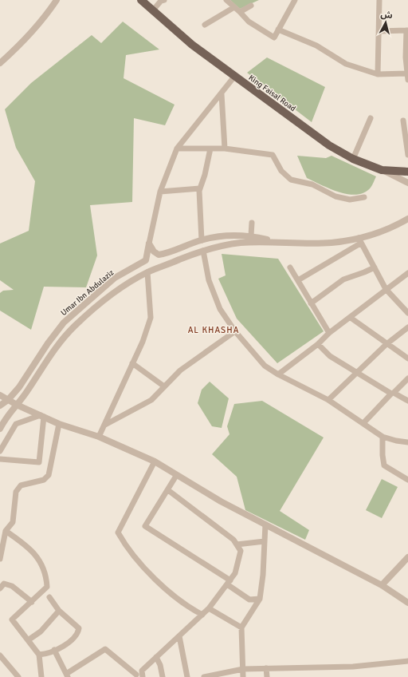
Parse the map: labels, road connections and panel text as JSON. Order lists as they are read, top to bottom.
{
  "streets": {
    "main road": ["King Faisal Road"],
    "street": ["Umar Ibn Abdulaziz"]
  },
  "districts": ["AL KHASHA"],
  "north": "top"
}
